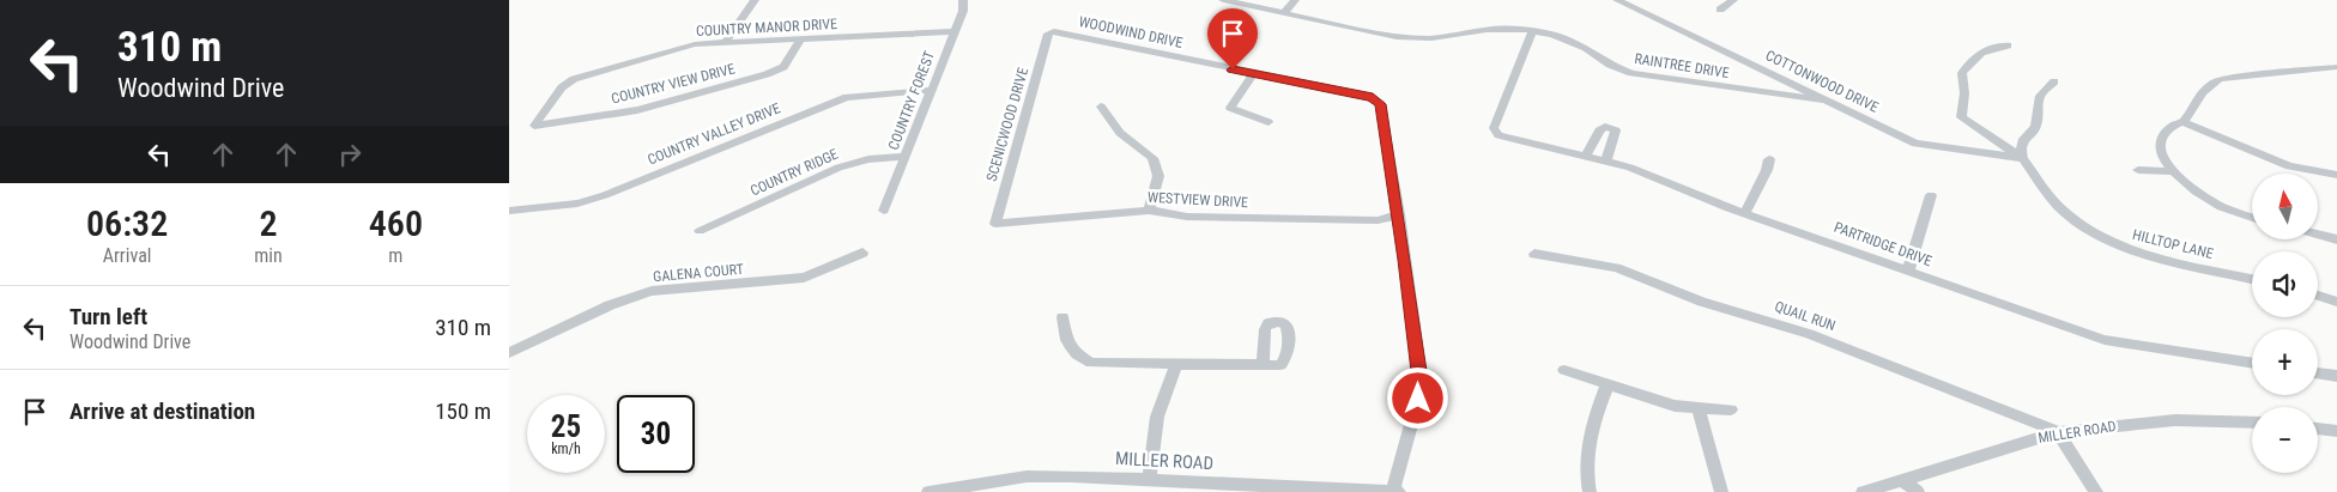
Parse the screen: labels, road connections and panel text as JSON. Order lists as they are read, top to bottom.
{
  "streets": {
    "street": [
      "COUNTRY MANOR DRIVE",
      "WOODWIND DRIVE",
      "RAINTREE DRIVE",
      "COTTONWOOD DRIVE",
      "COUNTRY VIEW DRIVE",
      "COUNTRY FOREST",
      "SCENICWOOD DRIVE",
      "COUNTRY VALLEY DRIVE",
      "COUNTRY RIDGE",
      "WESTVIEW DRIVE",
      "PARTRIDGE DRIVE",
      "HILLTOP LANE",
      "GALENA COURT",
      "QUAIL RUN",
      "MILLER ROAD"
    ]
  },
  "crossings": [
    ["COUNTRY MANOR DRIVE", "COUNTRY VIEW DRIVE"],
    ["COUNTRY MANOR DRIVE", "COUNTRY FOREST"],
    ["WOODWIND DRIVE", "SCENICWOOD DRIVE"],
    ["WOODWIND DRIVE", "WESTVIEW DRIVE"],
    ["RAINTREE DRIVE", "COTTONWOOD DRIVE"],
    ["RAINTREE DRIVE", "PARTRIDGE DRIVE"],
    ["COTTONWOOD DRIVE", "HILLTOP LANE"],
    ["COUNTRY FOREST", "COUNTRY VALLEY DRIVE"],
    ["COUNTRY FOREST", "COUNTRY RIDGE"],
    ["SCENICWOOD DRIVE", "WESTVIEW DRIVE"],
    ["QUAIL RUN", "MILLER ROAD"]
  ],
  "north": "top",
  "page": {
    "turn": ["310 m", "Woodwind Drive"],
    "map_buttons": ["+", "−"],
    "eta": [
      "06:32",
      "Arrival",
      "2",
      "min",
      "460",
      "m"
    ],
    "list": [
      {
        "name": "Turn left",
        "note": "Woodwind Drive",
        "value": "310 m"
      },
      {
        "name": "Arrive at destination",
        "value": "150 m"
      }
    ],
    "speed": "25 km/h",
    "limit": "30"
  }
}
